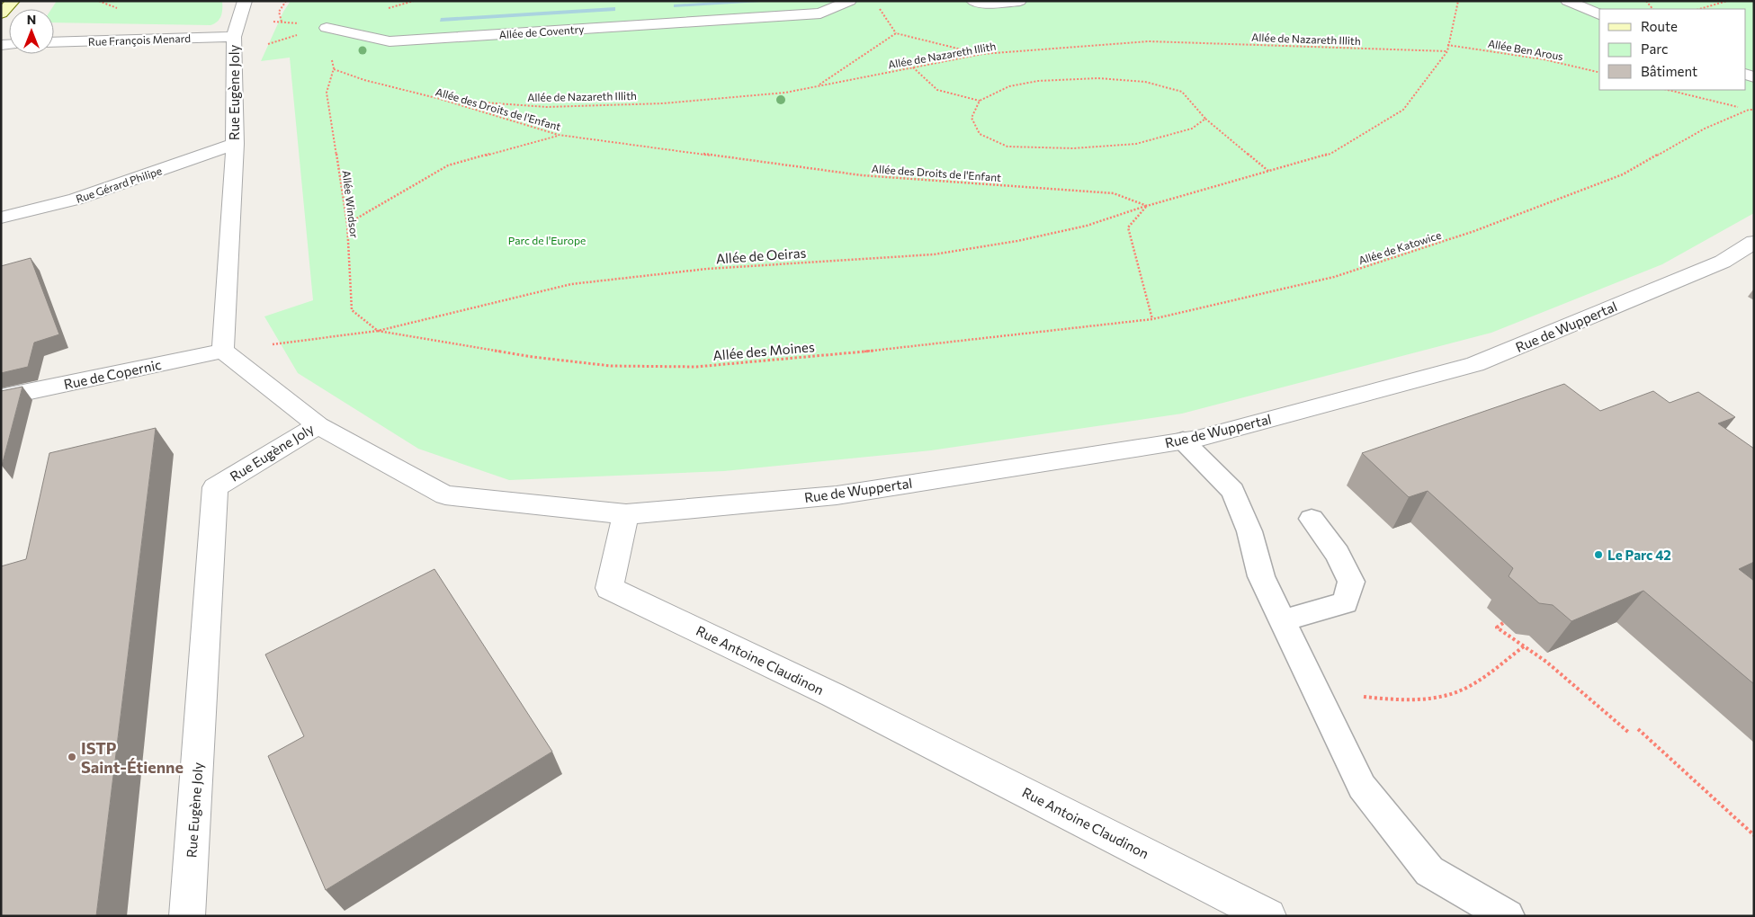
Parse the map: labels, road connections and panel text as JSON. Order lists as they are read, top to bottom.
{
  "streets": {
    "street": [
      "Allée de Coventry",
      "Rue François Menard",
      "Rue Eugène Joly",
      "Rue Gérard Philipe",
      "Rue de Wuppertal",
      "Rue de Copernic",
      "Rue Antoine Claudinon"
    ],
    "path": [
      "Allée de Nazareth Illith",
      "Allée Ben Arous",
      "Allée des Droits de l'Enfant",
      "Allée Windsor",
      "Allée de Katowice",
      "Allée de Oeiras",
      "Allée des Moines"
    ]
  },
  "crossings": [
    ["Allée de Nazareth Illith", "Allée des Droits de l'Enfant"],
    ["Rue François Menard", "Rue Eugène Joly"],
    ["Rue Eugène Joly", "Rue Gérard Philipe"],
    ["Rue Eugène Joly", "Rue de Copernic"],
    ["Allée des Droits de l'Enfant", "Allée Windsor"],
    ["Allée des Droits de l'Enfant", "Allée de Oeiras"],
    ["Allée Windsor", "Allée de Oeiras"],
    ["Allée Windsor", "Allée des Moines"],
    ["Allée de Katowice", "Allée des Moines"],
    ["Allée de Oeiras", "Allée des Moines"],
    ["Rue de Wuppertal", "Rue Antoine Claudinon"]
  ],
  "parks": ["Parc de l'Europe"],
  "places": ["Le Parc 42", "ISTP Saint-Étienne"],
  "legend": ["Route", "Parc", "Bâtiment"],
  "north": "top"
}
